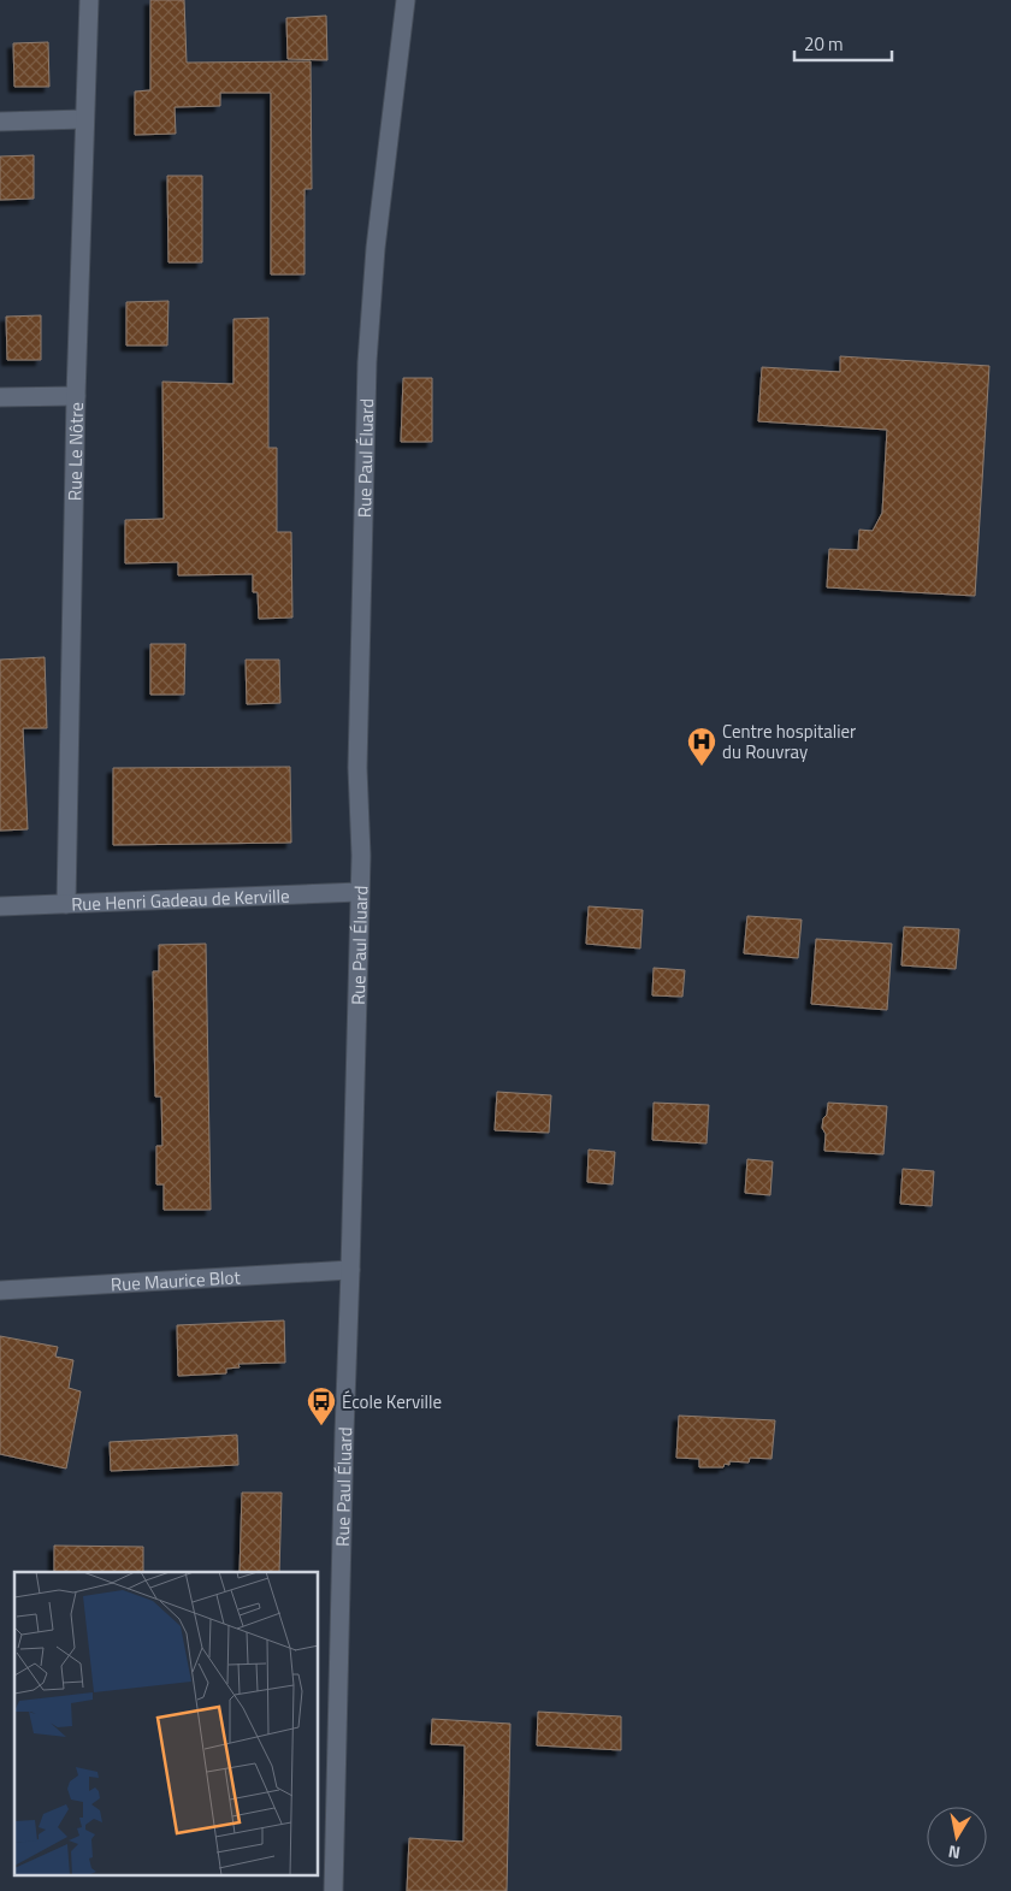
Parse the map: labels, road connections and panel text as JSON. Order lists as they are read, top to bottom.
{
  "streets": {
    "street": [
      "Rue Le Nôtre",
      "Rue Paul Éluard",
      "Rue Henri Gadeau de Kerville",
      "Rue Maurice Blot"
    ]
  },
  "crossings": [
    ["Rue Le Nôtre", "Rue Henri Gadeau de Kerville"],
    ["Rue Paul Éluard", "Rue Henri Gadeau de Kerville"],
    ["Rue Paul Éluard", "Rue Maurice Blot"]
  ],
  "places": {
    "hospital": ["Centre hospitalier du Rouvray"],
    "bus stop": ["École Kerville"]
  },
  "scale_bar": "20 m",
  "north": "bottom"
}
